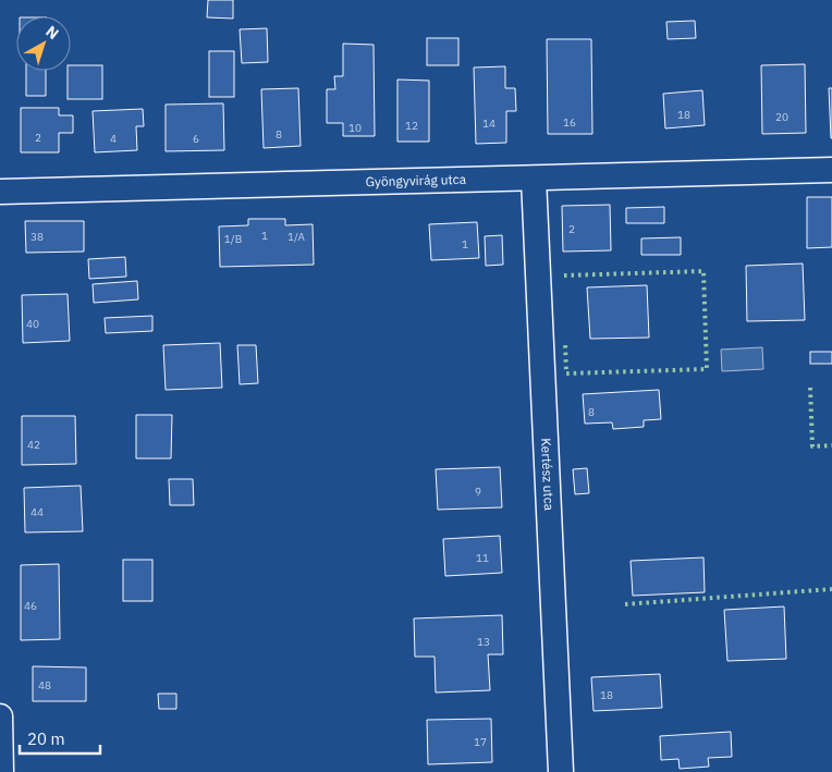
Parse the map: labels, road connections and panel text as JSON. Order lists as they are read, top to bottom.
{
  "streets": {
    "street": ["Gyöngyvirág utca", "Kertész utca"]
  },
  "crossings": [
    ["Gyöngyvirág utca", "Kertész utca"]
  ],
  "house_numbers": [
    "18",
    "20",
    "16",
    "14",
    "12",
    "10",
    "8",
    "2",
    "4",
    "6",
    "2",
    "1",
    "38",
    "1/A",
    "1/B",
    "1",
    "40",
    "8",
    "42",
    "9",
    "44",
    "11",
    "46",
    "13",
    "48",
    "18",
    "17"
  ],
  "scale_bar": "20 m",
  "north": "top right"
}
